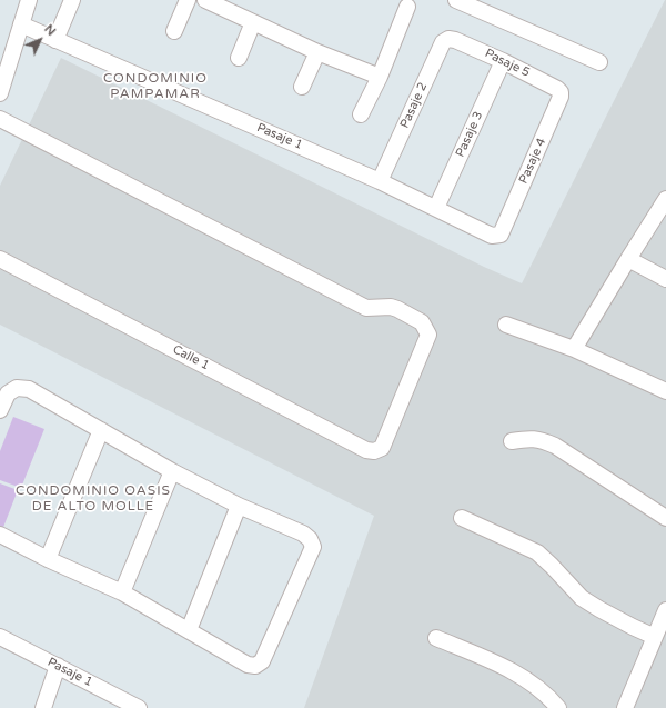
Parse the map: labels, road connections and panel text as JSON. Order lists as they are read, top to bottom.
{
  "streets": {
    "street": [
      "Pasaje 5",
      "Pasaje 2",
      "Pasaje 3",
      "Pasaje 1",
      "Pasaje 4",
      "Calle 1"
    ]
  },
  "crossings": [
    ["Pasaje 5", "Pasaje 2"],
    ["Pasaje 5", "Pasaje 3"],
    ["Pasaje 5", "Pasaje 4"],
    ["Pasaje 2", "Pasaje 1"],
    ["Pasaje 3", "Pasaje 1"],
    ["Pasaje 1", "Pasaje 4"]
  ],
  "districts": ["CONDOMINIO PAMPAMAR", "CONDOMINIO OASIS DE ALTO MOLLE"],
  "north": "top right"
}
